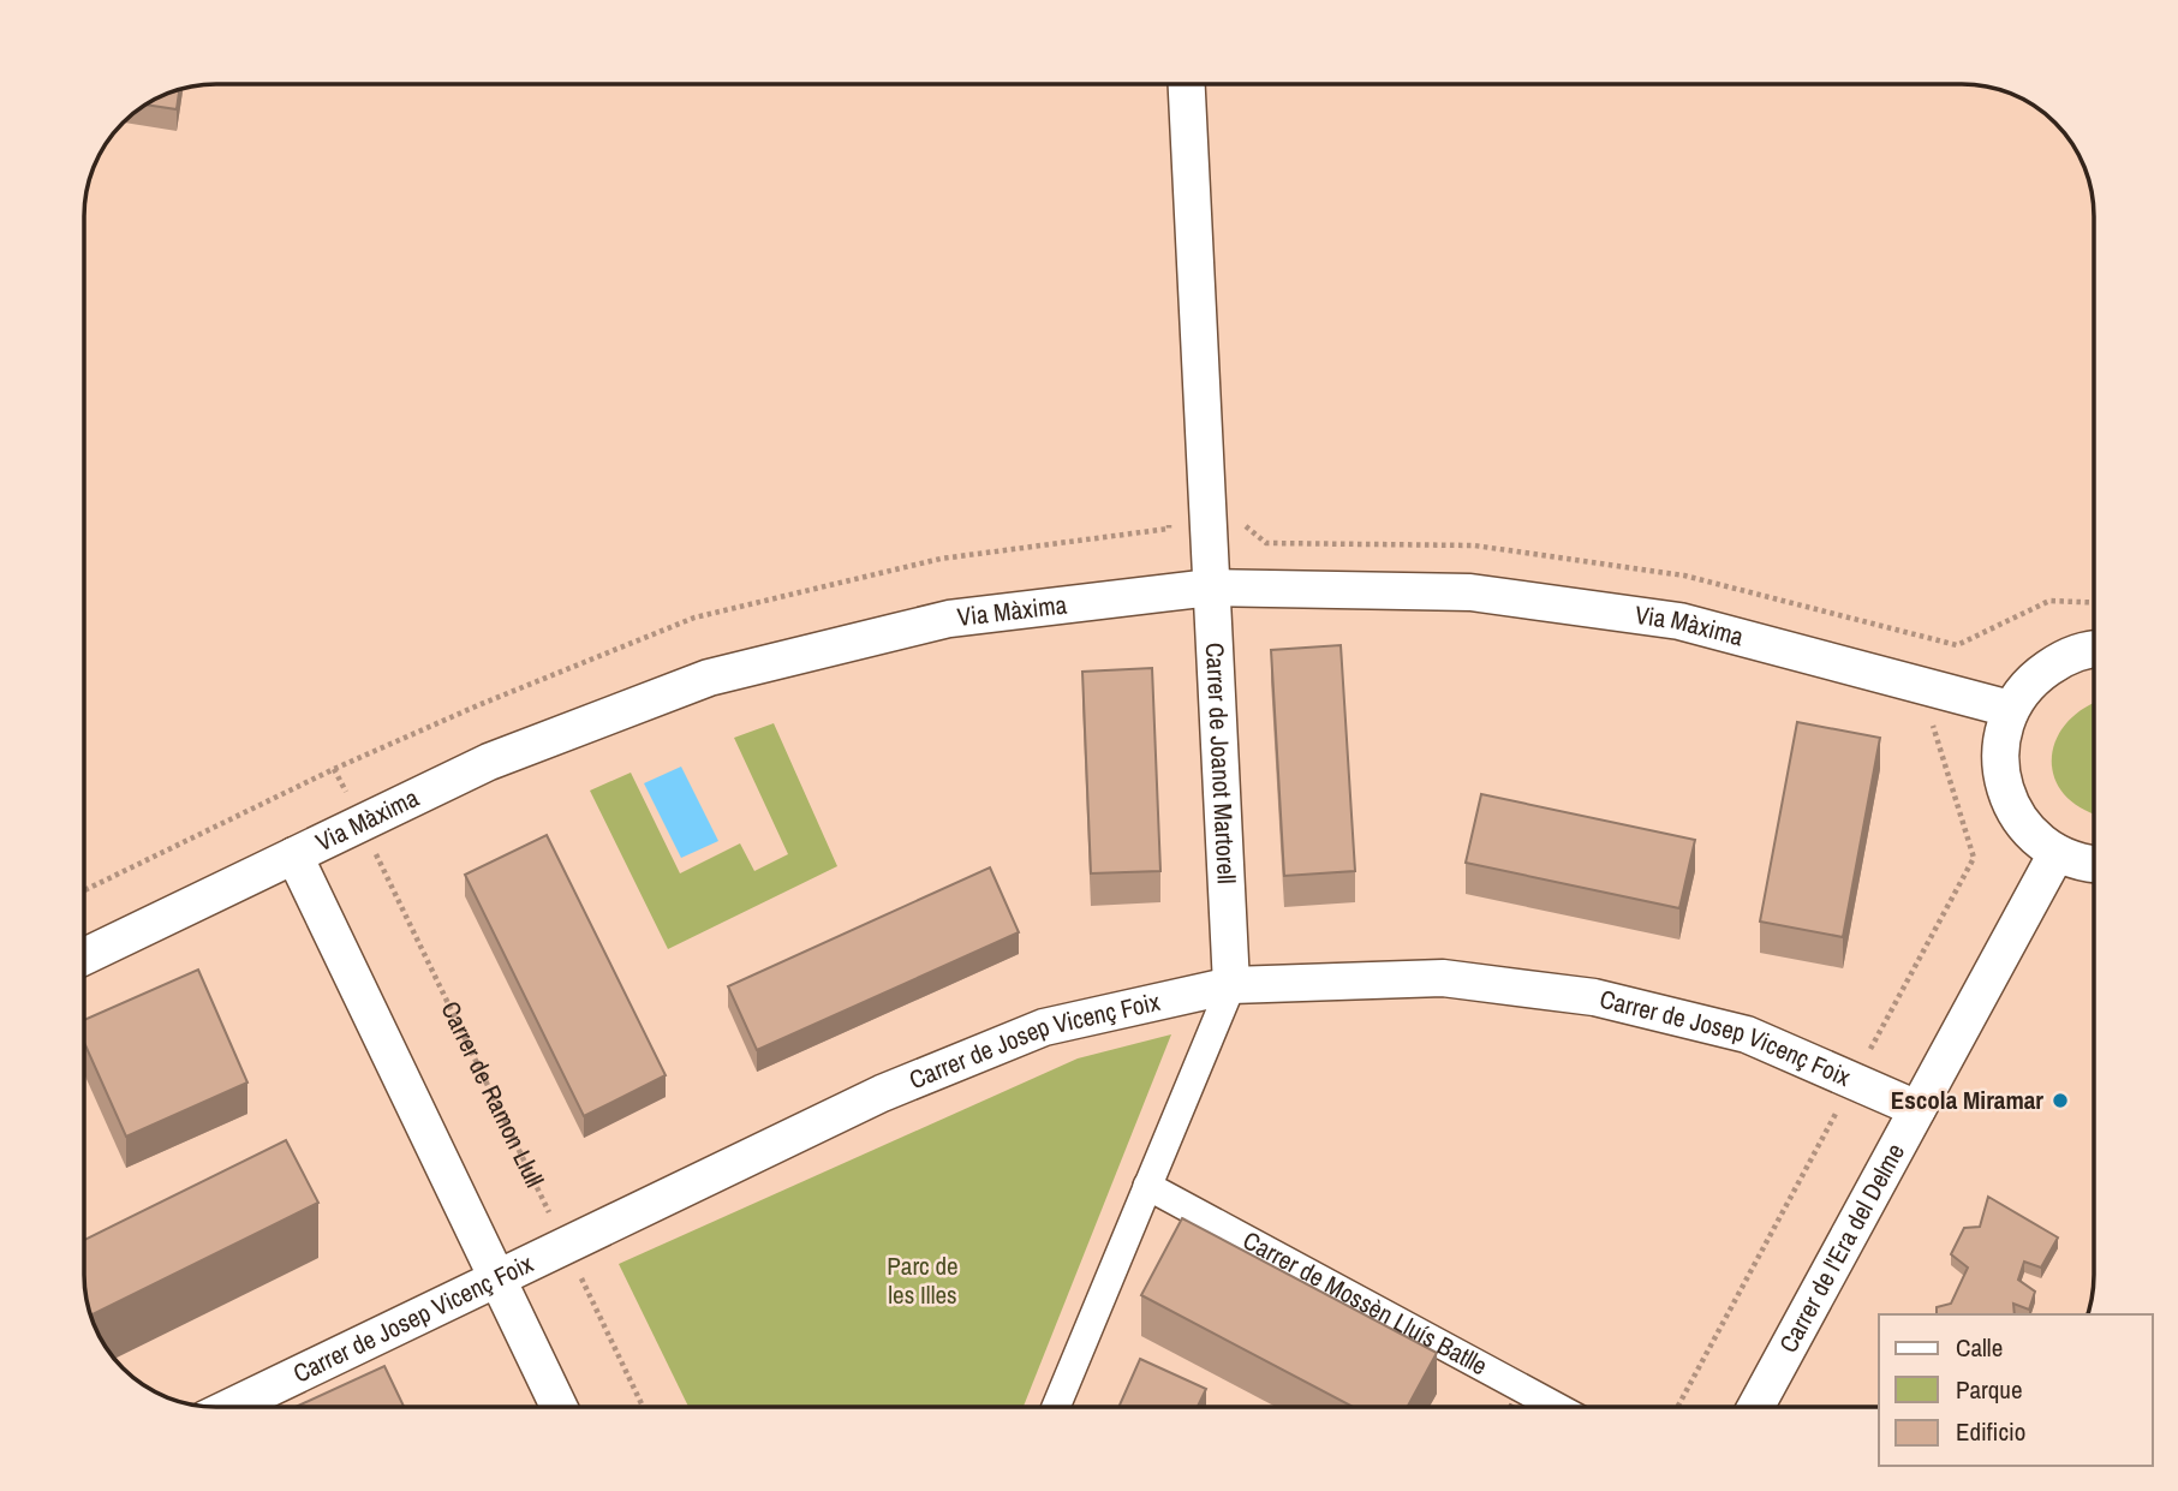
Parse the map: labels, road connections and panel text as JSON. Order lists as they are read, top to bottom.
{
  "streets": {
    "street": [
      "Via Màxima",
      "Carrer de Joanot Martorell",
      "Carrer de Josep Vicenç Foix",
      "Carrer de l'Era del Delme",
      "Carrer de Mossèn Lluís Batlle"
    ],
    "path": ["Carrer de Ramon Llull"]
  },
  "crossings": [
    ["Via Màxima", "Carrer de Joanot Martorell"],
    ["Via Màxima", "Carrer de Ramon Llull"],
    ["Carrer de Joanot Martorell", "Carrer de Josep Vicenç Foix"],
    ["Carrer de Joanot Martorell", "Carrer de Mossèn Lluís Batlle"],
    ["Carrer de Josep Vicenç Foix", "Carrer de Ramon Llull"],
    ["Carrer de Josep Vicenç Foix", "Carrer de l'Era del Delme"]
  ],
  "parks": ["Parc de les Illes"],
  "places": ["Escola Miramar"],
  "legend": ["Calle", "Parque", "Edificio"]
}
